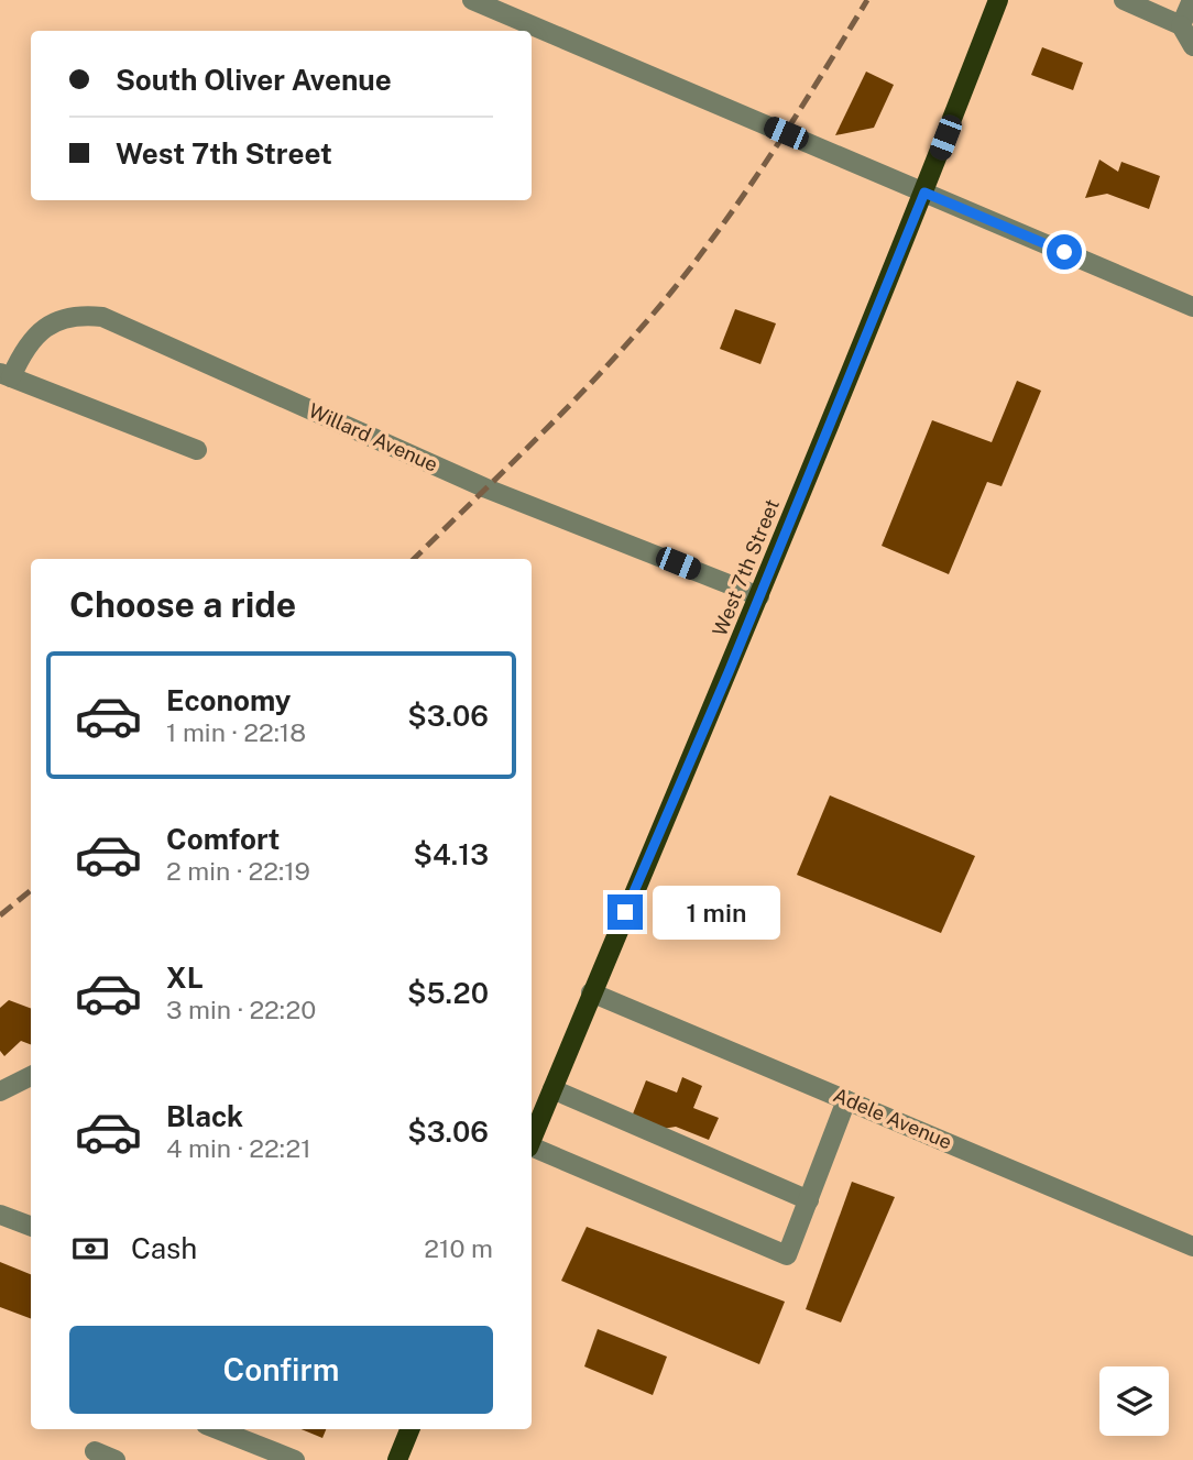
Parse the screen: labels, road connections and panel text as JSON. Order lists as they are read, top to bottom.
{
  "streets": {
    "main road": ["West 7th Street"],
    "street": ["Willard Avenue", "Adele Avenue"]
  },
  "crossings": [
    ["Willard Avenue", "West 7th Street"],
    ["West 7th Street", "Adele Avenue"]
  ],
  "page": {
    "banner": ["South Oliver Avenue", "West 7th Street"],
    "heading": "Choose a ride",
    "list": [
      {
        "name": "Economy",
        "note": "1 min · 22:18",
        "value": "$3.06"
      },
      {
        "name": "Comfort",
        "note": "2 min · 22:19",
        "value": "$4.13"
      },
      {
        "name": "XL",
        "note": "3 min · 22:20",
        "value": "$5.20"
      },
      {
        "name": "Black",
        "note": "4 min · 22:21",
        "value": "$3.06"
      }
    ],
    "bubble": "1 min",
    "pay": ["Cash", "210 m"],
    "buttons": "Confirm"
  }
}
